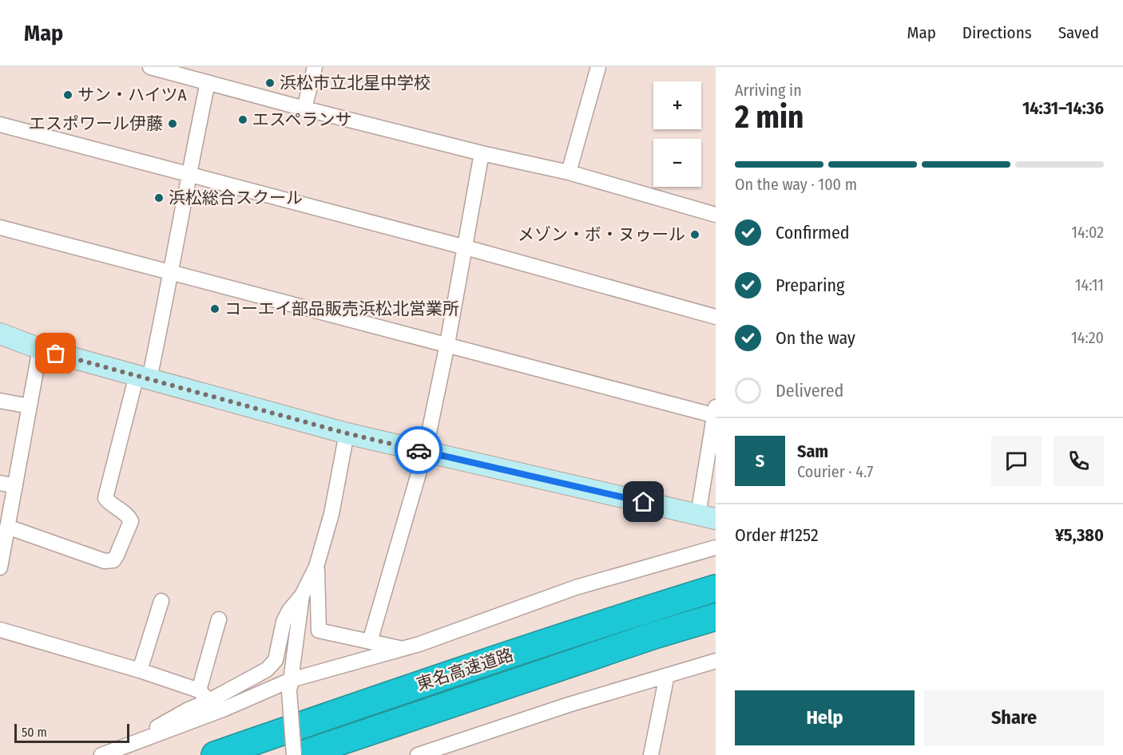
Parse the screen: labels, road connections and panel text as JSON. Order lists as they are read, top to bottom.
{
  "streets": {
    "highway": ["東名高速道路"]
  },
  "places": [
    "浜松市立北星中学校",
    "サン・ハイツA",
    "エスペランサ",
    "エスポワール伊藤",
    "浜松総合スクール",
    "メゾン・ボ・ヌゥール",
    "コーエイ部品販売浜松北営業所"
  ],
  "scale_bar": "50 m",
  "page": {
    "header": "Map",
    "nav": ["Map", "Directions", "Saved"],
    "heading": ["2 min", "Arriving in", "14:31–14:36"],
    "panel": [
      "Sam",
      "Courier · 4.7",
      "Order #1252",
      "¥5,380"
    ],
    "map_buttons": ["+", "−"],
    "bar": "On the way · 100 m",
    "list": [
      ["Confirmed", "14:02"],
      ["Preparing", "14:11"],
      ["On the way", "14:20"],
      "Delivered"
    ],
    "round": "S",
    "buttons": ["Help", "Share"],
    "scale": "50 m"
  }
}
